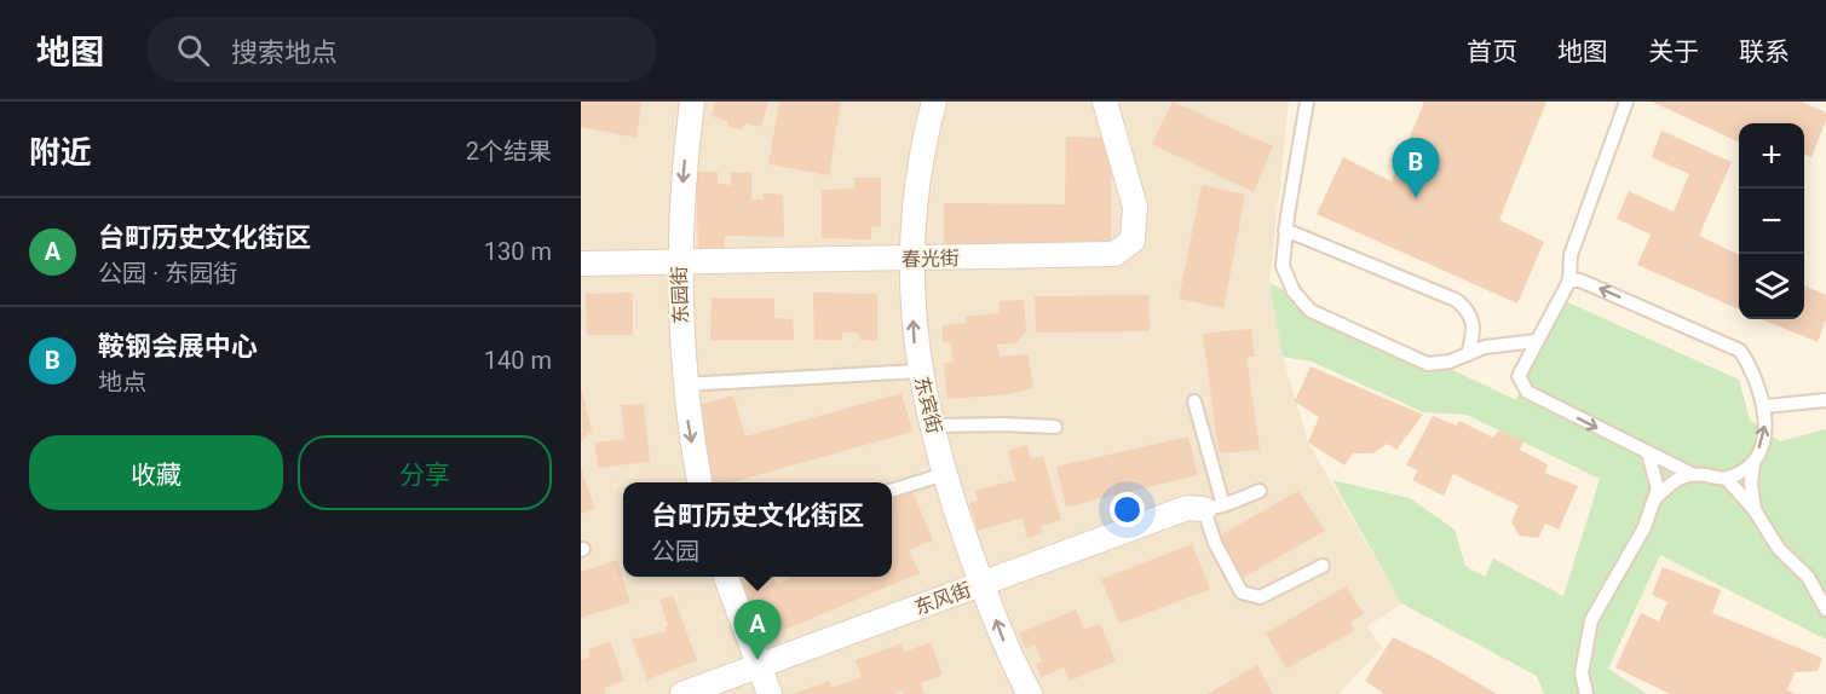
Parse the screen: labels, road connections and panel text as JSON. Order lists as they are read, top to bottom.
{
  "streets": {
    "street": [
      "春光街",
      "东园街",
      "东宾街",
      "东风街"
    ]
  },
  "crossings": [
    ["春光街", "东园街"],
    ["春光街", "东宾街"],
    ["东宾街", "东风街"]
  ],
  "one_way": ["东园街", "东宾街"],
  "page": {
    "header": "地图",
    "search": "搜索地点",
    "nav": [
      "首页",
      "地图",
      "关于",
      "联系"
    ],
    "heading": ["附近", "2个结果"],
    "map_buttons": ["+", "−"],
    "pins": ["B", "A"],
    "list": [
      {
        "mark": "A",
        "name": "台町历史文化街区",
        "note": "公园 · 东园街",
        "value": "130 m"
      },
      {
        "mark": "B",
        "name": "鞍钢会展中心",
        "note": "地点",
        "value": "140 m"
      }
    ],
    "buttons": ["收藏", "分享"],
    "popup": ["台町历史文化街区", "公园"]
  }
}
